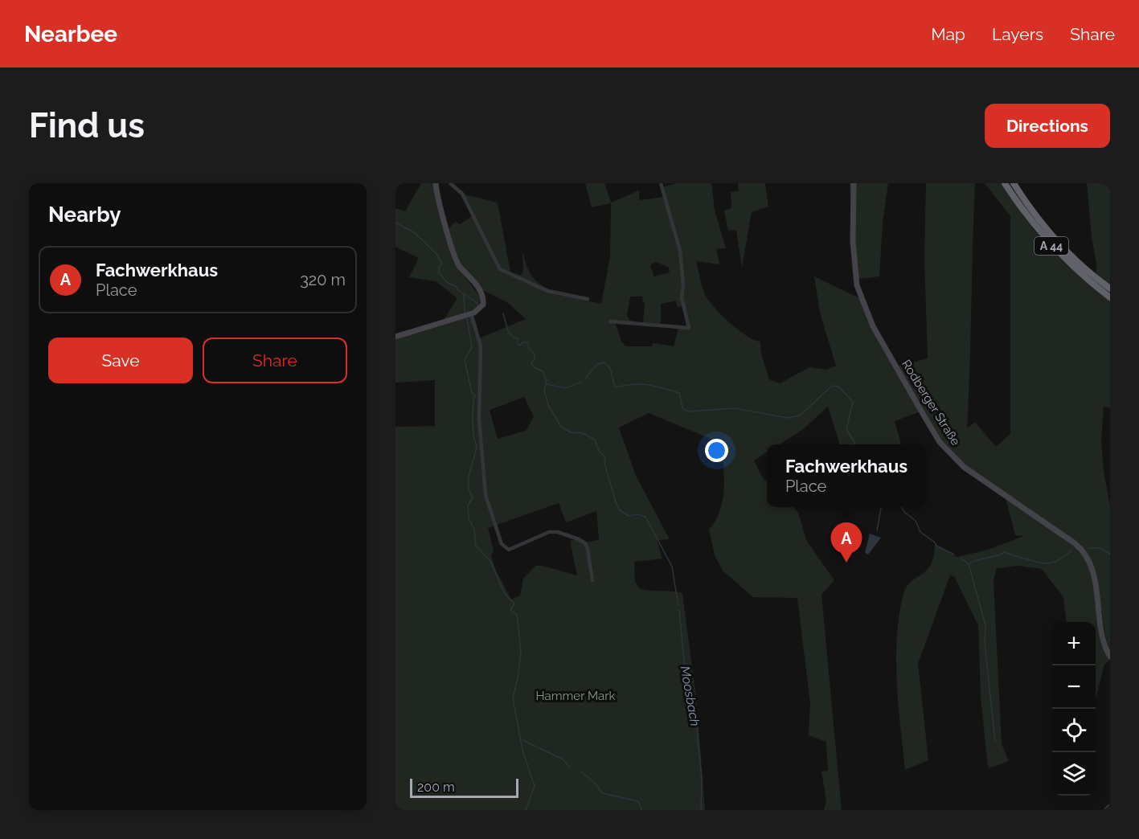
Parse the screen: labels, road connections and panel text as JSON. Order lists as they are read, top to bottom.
{
  "streets": {
    "highway": ["A 44"],
    "street": ["Rodberger Straße"]
  },
  "water": ["Moosbach"],
  "parks": ["Hammer Mark"],
  "scale_bar": "200 m",
  "page": {
    "header": "Nearbee",
    "nav": ["Map", "Layers", "Share"],
    "buttons": [
      "Directions",
      ["Save", "Share"]
    ],
    "title": "Find us",
    "heading": "Nearby",
    "list": [
      {
        "mark": "A",
        "name": "Fachwerkhaus",
        "note": "Place",
        "value": "320 m"
      }
    ],
    "popup": ["Fachwerkhaus", "Place"],
    "pins": "A",
    "map_buttons": ["+", "−"],
    "scale": "200 m"
  }
}
